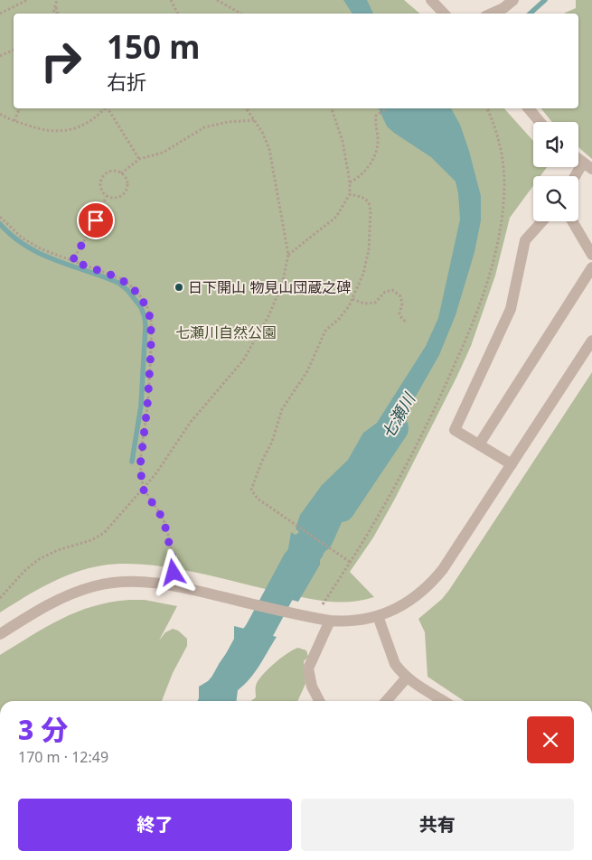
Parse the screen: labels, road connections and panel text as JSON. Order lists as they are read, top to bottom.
{
  "water": ["七瀬川"],
  "parks": ["七瀬川自然公園"],
  "places": ["日下開山 物見山団蔵之碑"],
  "page": {
    "turn": ["150 m", "右折"],
    "heading": ["3 分", "170 m · 12:49"],
    "buttons": ["終了", "共有"]
  }
}
